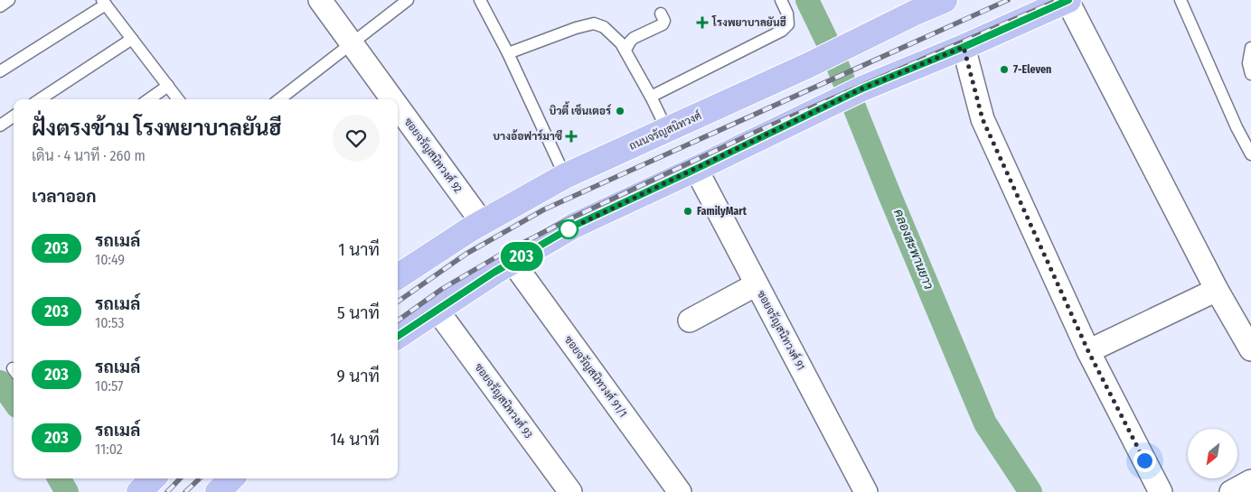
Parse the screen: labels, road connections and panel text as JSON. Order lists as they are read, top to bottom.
{
  "streets": {
    "main road": ["ถนนจรัญสนิทวงศ์"],
    "street": [
      "ซอยจรัญสนิทวงศ์ 92",
      "ซอยจรัญสนิทวงศ์ 91",
      "ซอยจรัญสนิทวงศ์ 91/1",
      "ซอยจรัญสนิทวงศ์ 93"
    ]
  },
  "crossings": [
    ["ถนนจรัญสนิทวงศ์", "ซอยจรัญสนิทวงศ์ 92"]
  ],
  "water": ["คลองสะพานยาว"],
  "places": {
    "health": ["โรงพยาบาลยันฮี", "บางอ้อฟาร์มาซี"],
    "other": ["7-Eleven", "บิวตี้ เซ็นเตอร์", "FamilyMart"]
  },
  "lines": ["bus line 203"],
  "north": "bottom left",
  "page": {
    "on_map": "203",
    "heading": [
      ["ฝั่งตรงข้าม โรงพยาบาลยันฮี", "เดิน · 4 นาที · 260 m"],
      "เวลาออก"
    ],
    "list": [
      {
        "mark": "203",
        "name": "รถเมล์",
        "note": "10:49",
        "value": "1 นาที"
      },
      {
        "mark": "203",
        "name": "รถเมล์",
        "note": "10:53",
        "value": "5 นาที"
      },
      {
        "mark": "203",
        "name": "รถเมล์",
        "note": "10:57",
        "value": "9 นาที"
      },
      {
        "mark": "203",
        "name": "รถเมล์",
        "note": "11:02",
        "value": "14 นาที"
      }
    ]
  }
}
